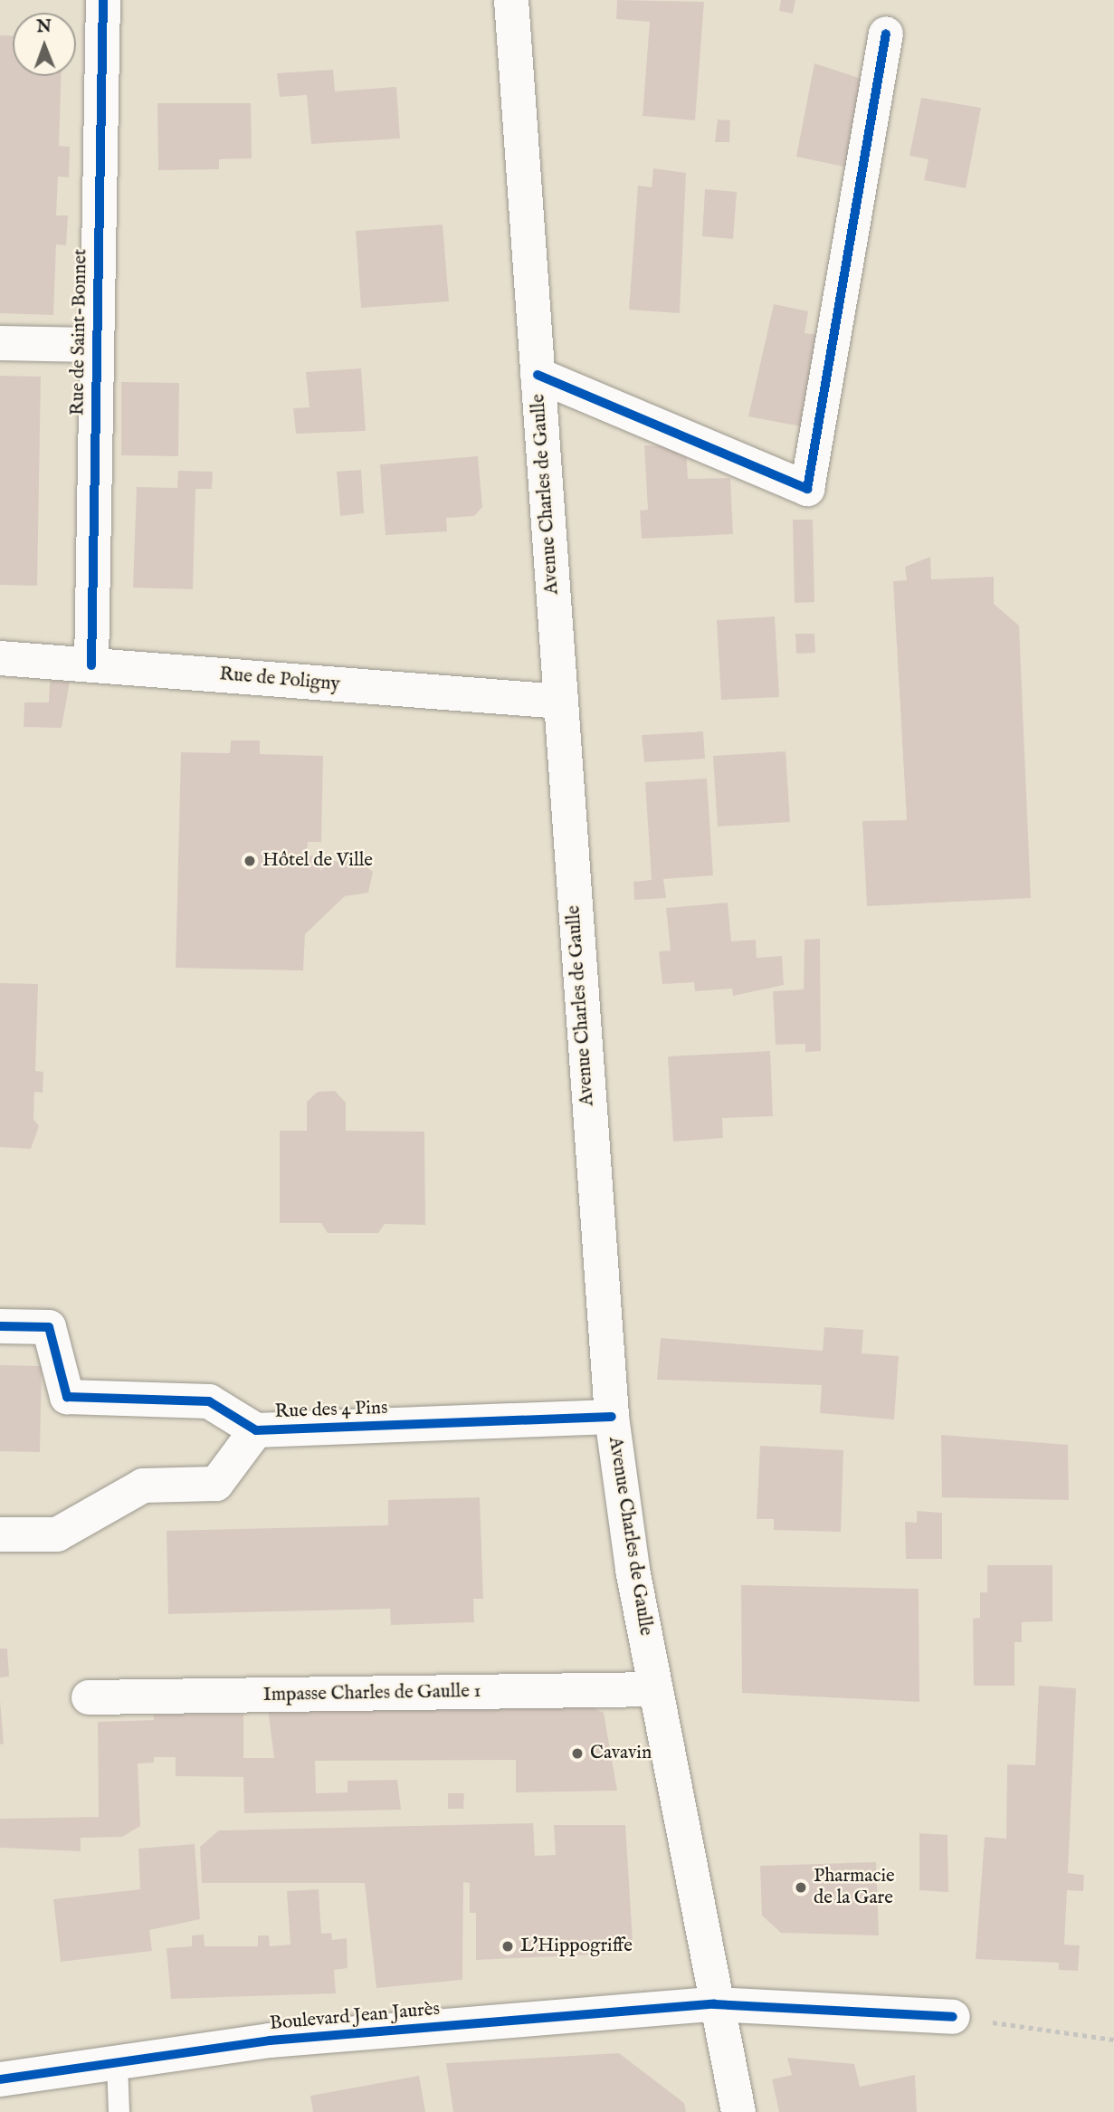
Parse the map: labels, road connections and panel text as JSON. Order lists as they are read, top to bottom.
{
  "streets": {
    "street": [
      "Rue de Saint-Bonnet",
      "Avenue Charles de Gaulle",
      "Rue de Poligny",
      "Rue des 4 Pins",
      "Impasse Charles de Gaulle 1",
      "Boulevard Jean Jaurès"
    ]
  },
  "crossings": [
    ["Rue de Saint-Bonnet", "Rue de Poligny"],
    ["Avenue Charles de Gaulle", "Rue de Poligny"],
    ["Avenue Charles de Gaulle", "Rue des 4 Pins"],
    ["Avenue Charles de Gaulle", "Impasse Charles de Gaulle 1"],
    ["Avenue Charles de Gaulle", "Boulevard Jean Jaurès"]
  ],
  "places": [
    "Hôtel de Ville",
    "Cavavin",
    "Pharmacie de la Gare",
    "L'Hippogriffe"
  ],
  "north": "top"
}
